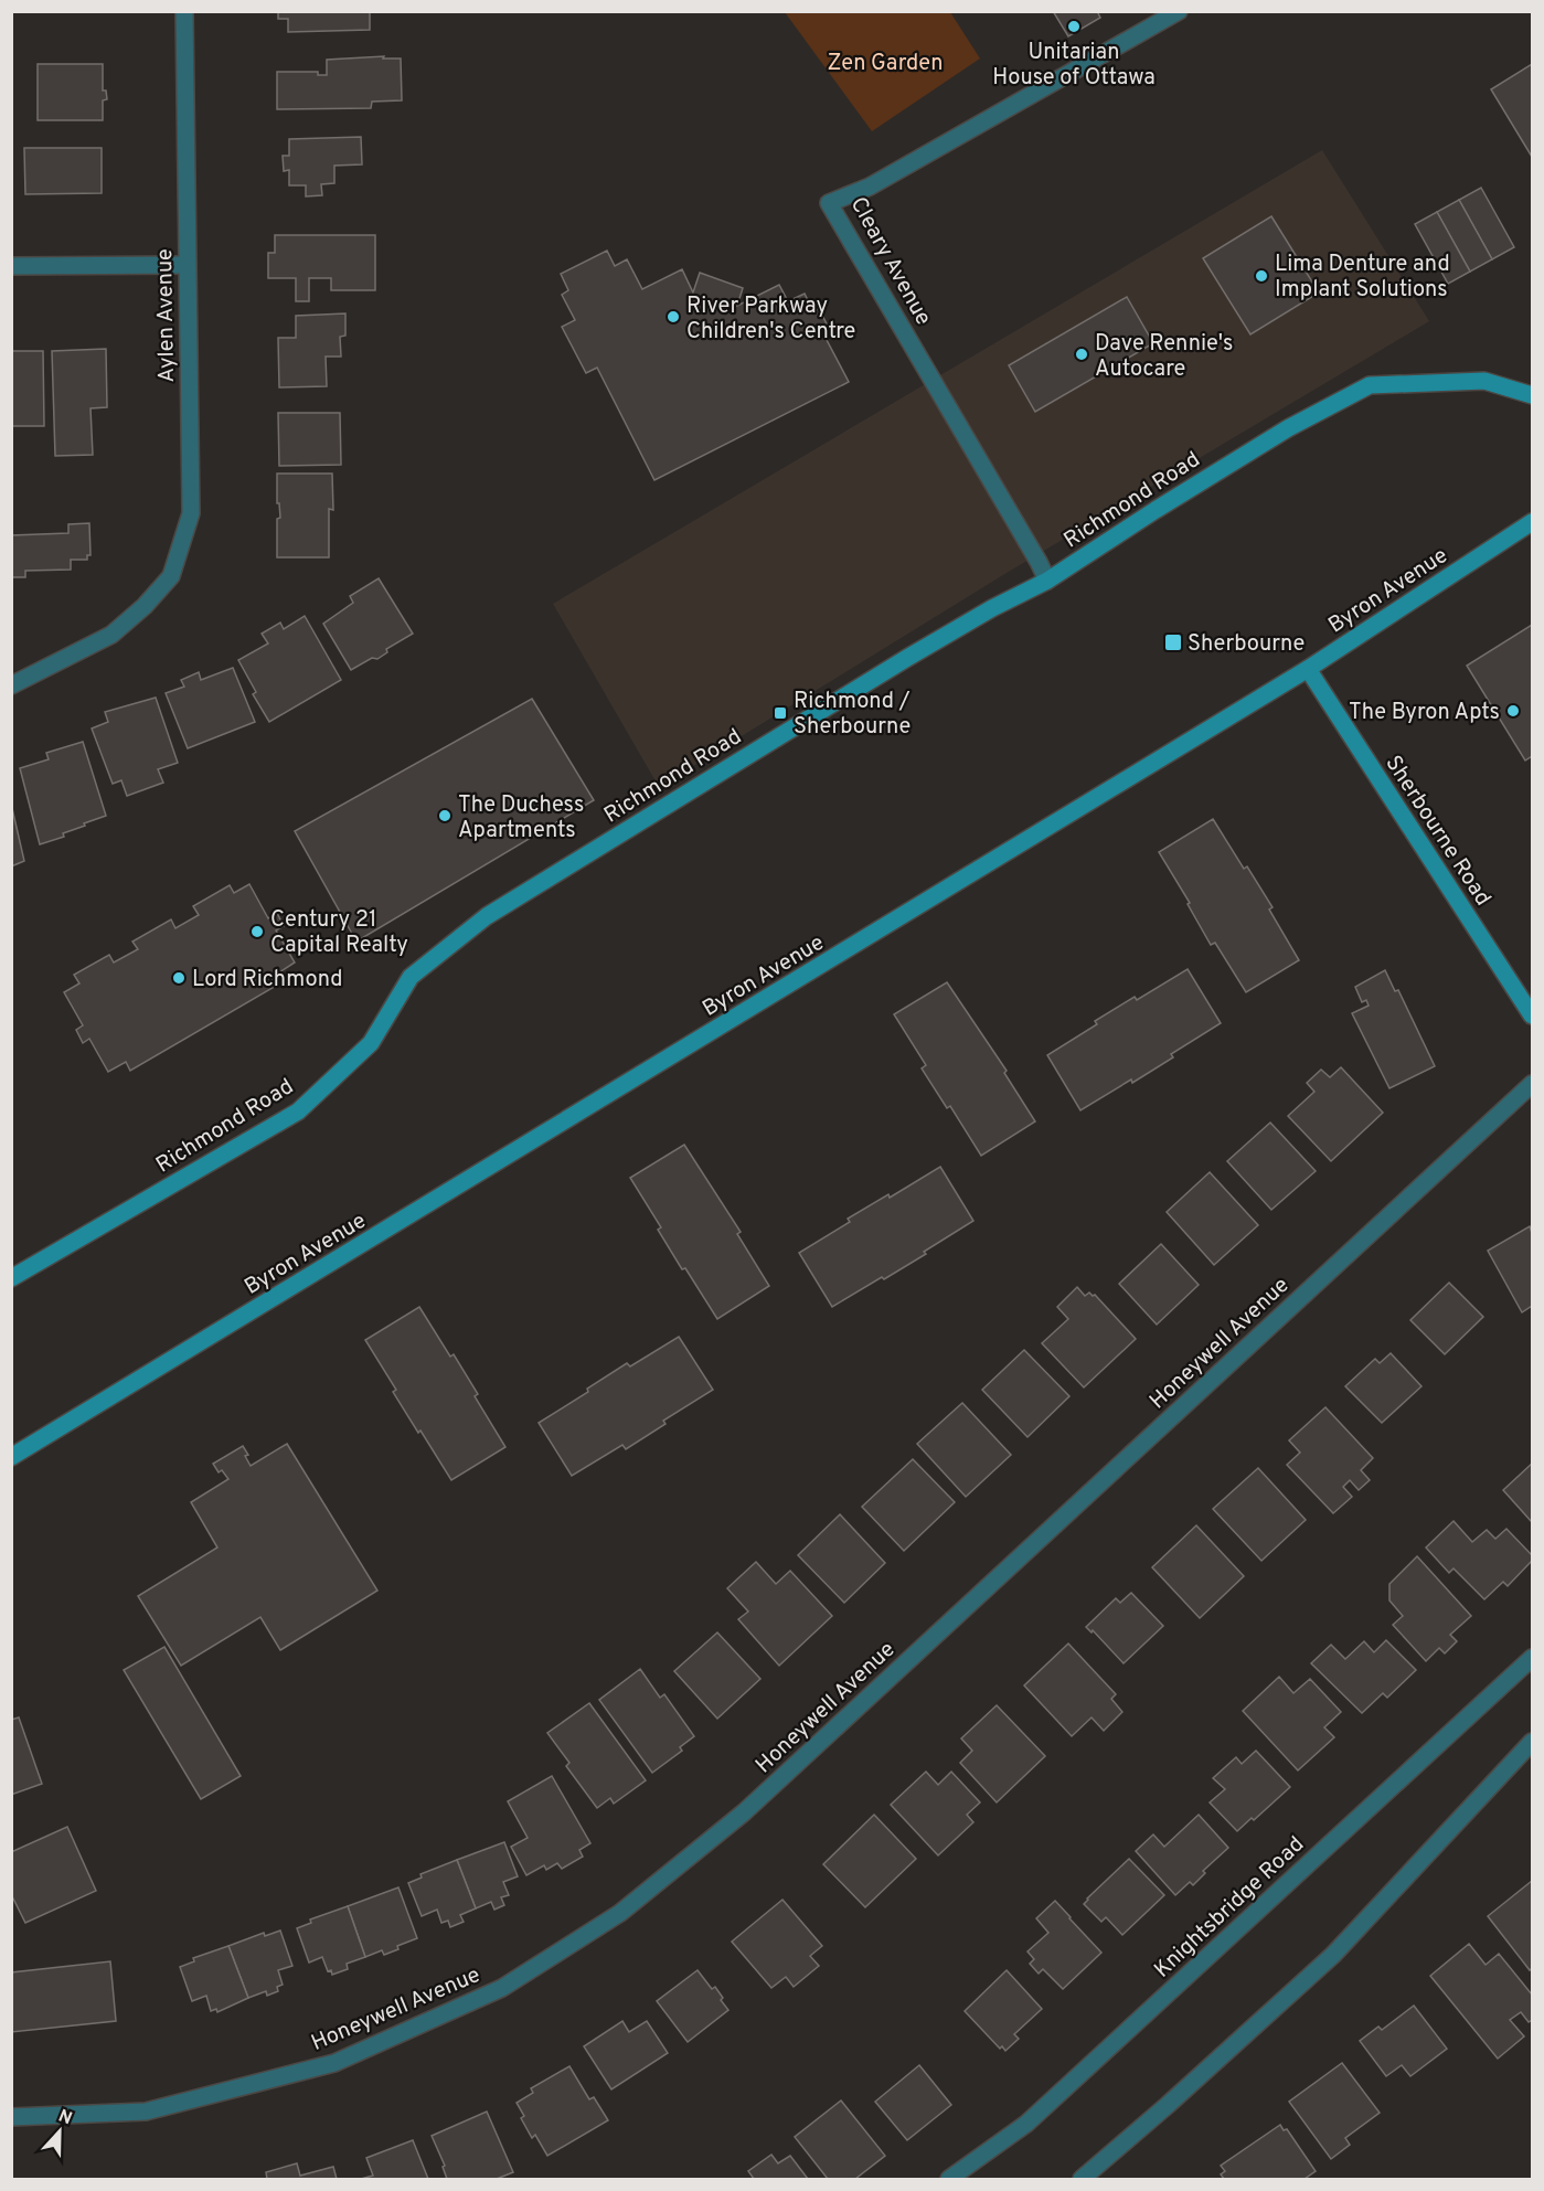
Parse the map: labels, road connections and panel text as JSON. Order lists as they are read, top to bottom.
{
  "streets": {
    "street": [
      "Cleary Avenue",
      "Aylen Avenue",
      "Richmond Road",
      "Byron Avenue",
      "Sherbourne Road",
      "Honeywell Avenue",
      "Knightsbridge Road"
    ]
  },
  "crossings": [
    ["Cleary Avenue", "Richmond Road"],
    ["Byron Avenue", "Sherbourne Road"]
  ],
  "parks": ["Zen Garden"],
  "places": {
    "other": [
      "Unitarian House of Ottawa",
      "Lima Denture and Implant Solutions",
      "River Parkway Children's Centre",
      "Dave Rennie's Autocare",
      "The Byron Apts",
      "The Duchess Apartments",
      "Century 21 Capital Realty",
      "Lord Richmond"
    ],
    "transit": ["Sherbourne", "Richmond / Sherbourne"]
  },
  "north": "top"
}
